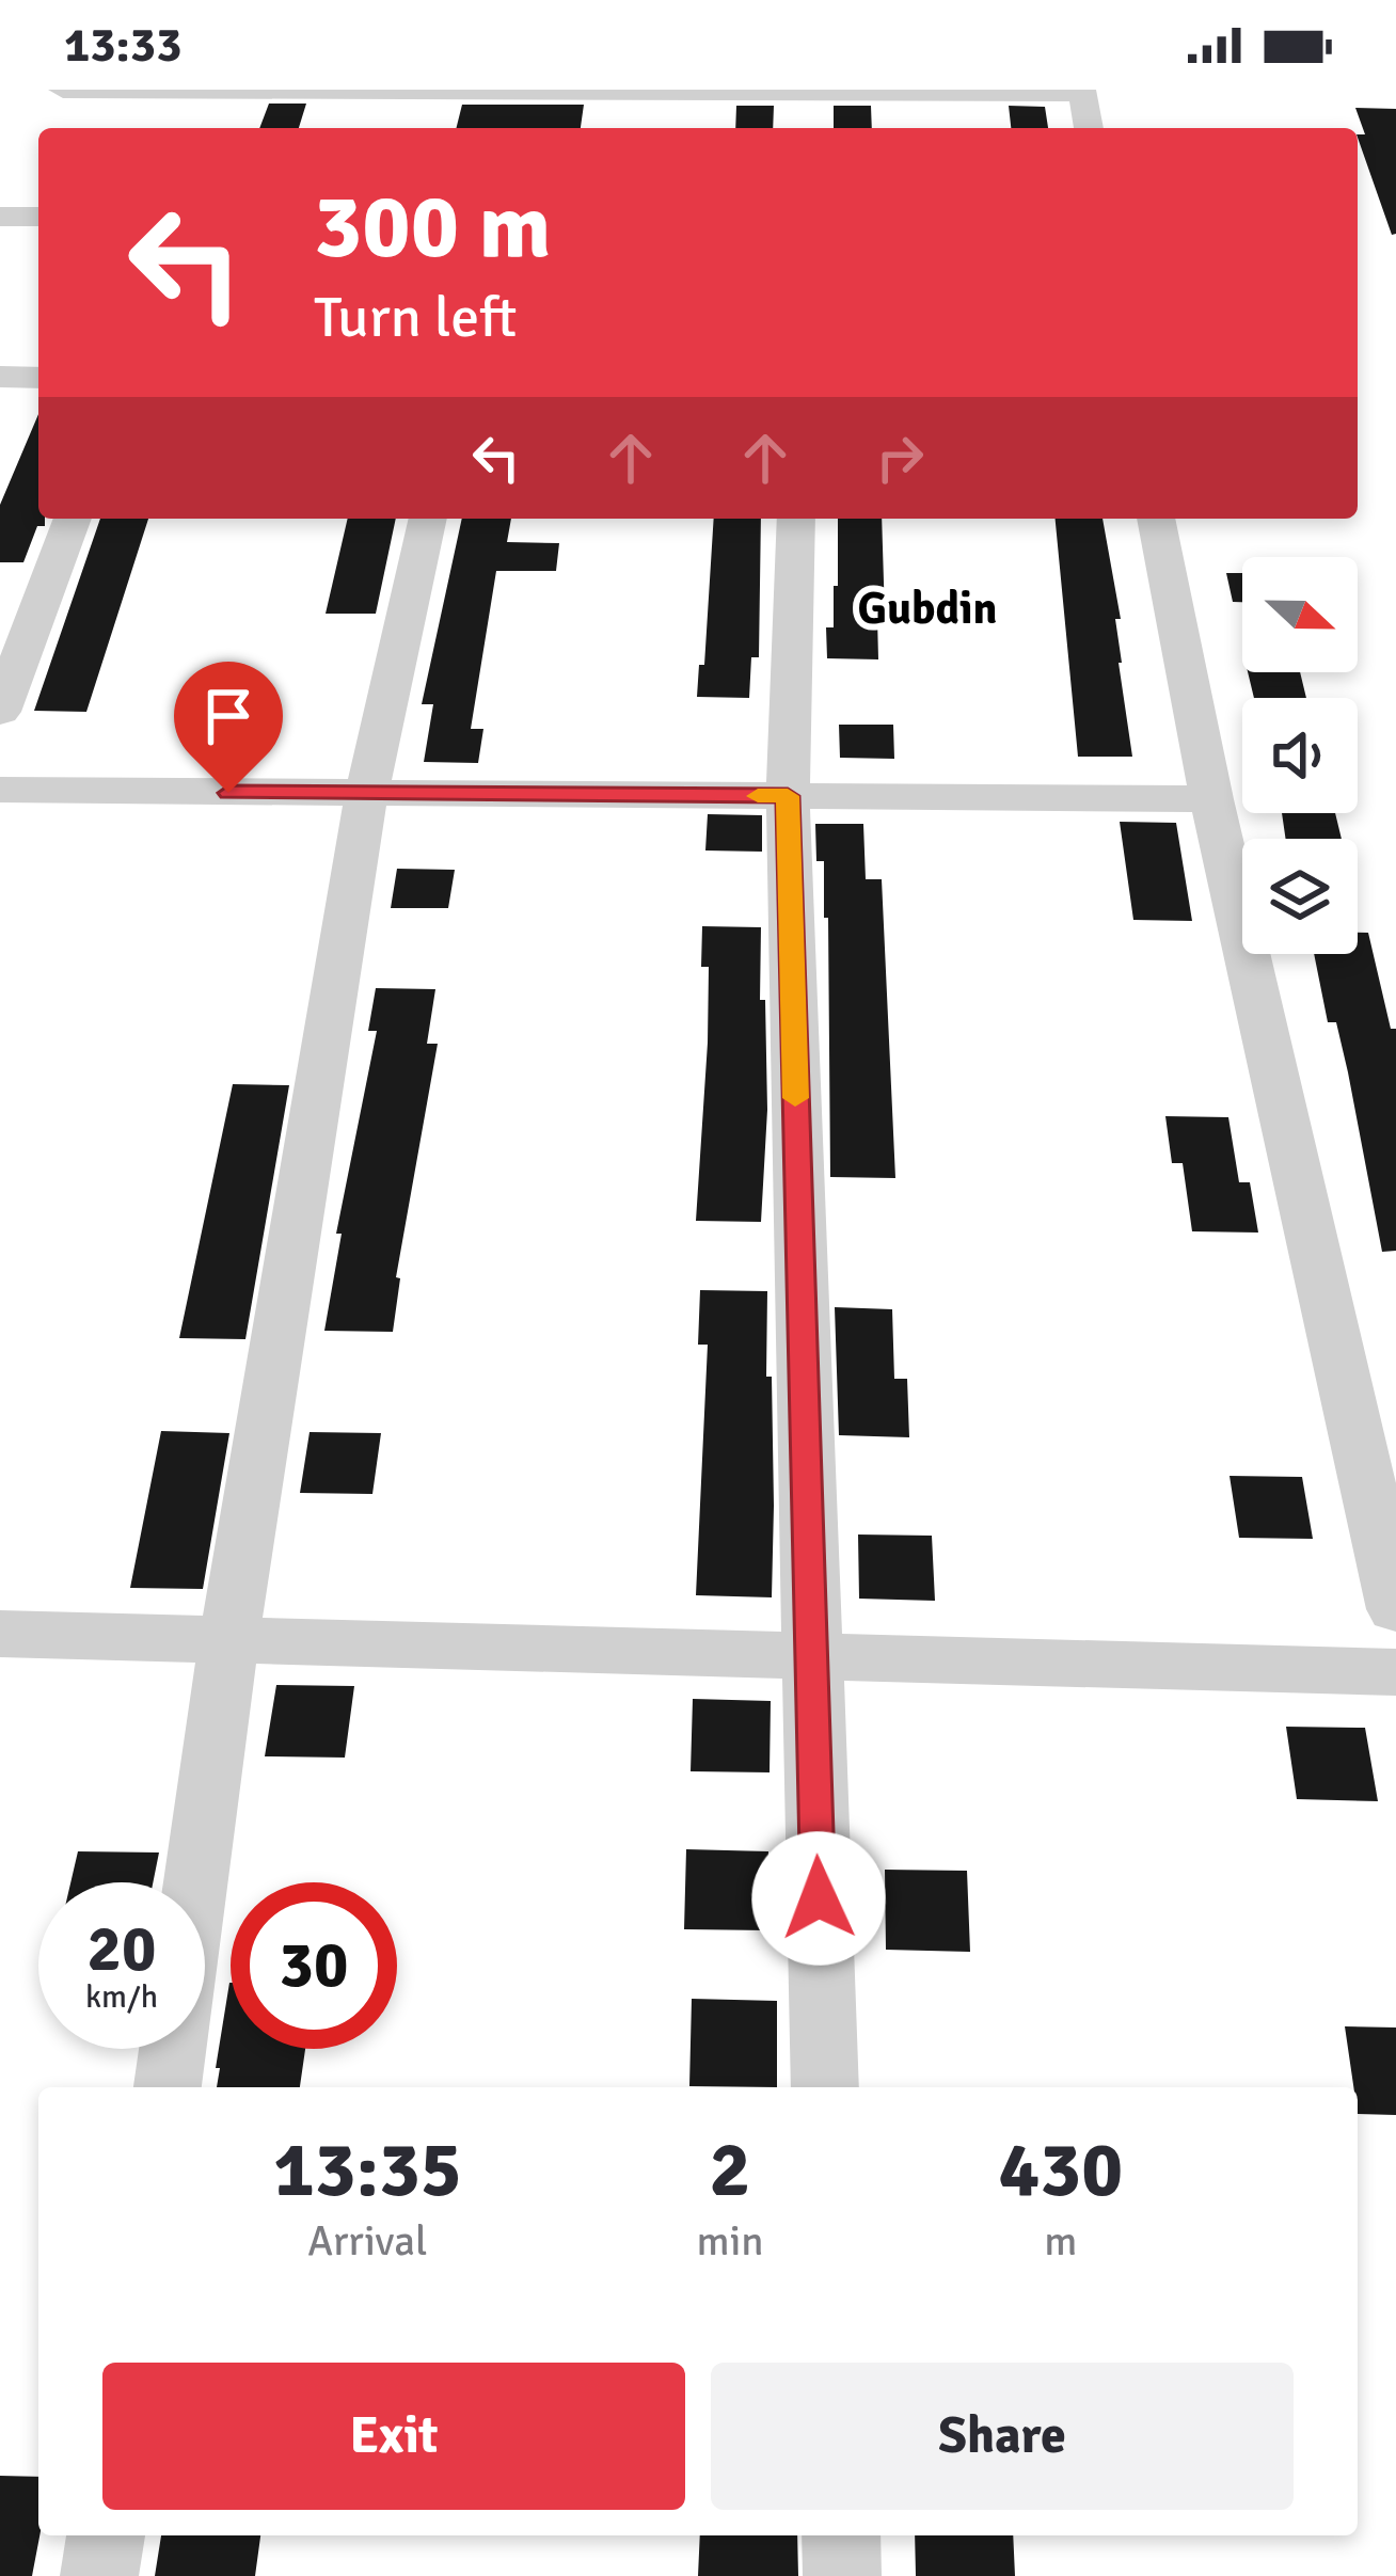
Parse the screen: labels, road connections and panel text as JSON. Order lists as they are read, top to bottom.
{
  "districts": ["Gubdin"],
  "north": "right",
  "page": {
    "status": "13:33",
    "turn": ["300 m", "Turn left"],
    "speed": "20 km/h",
    "limit": "30",
    "eta": [
      "13:35",
      "Arrival",
      "2",
      "min",
      "430",
      "m"
    ],
    "buttons": ["Exit", "Share"]
  }
}
